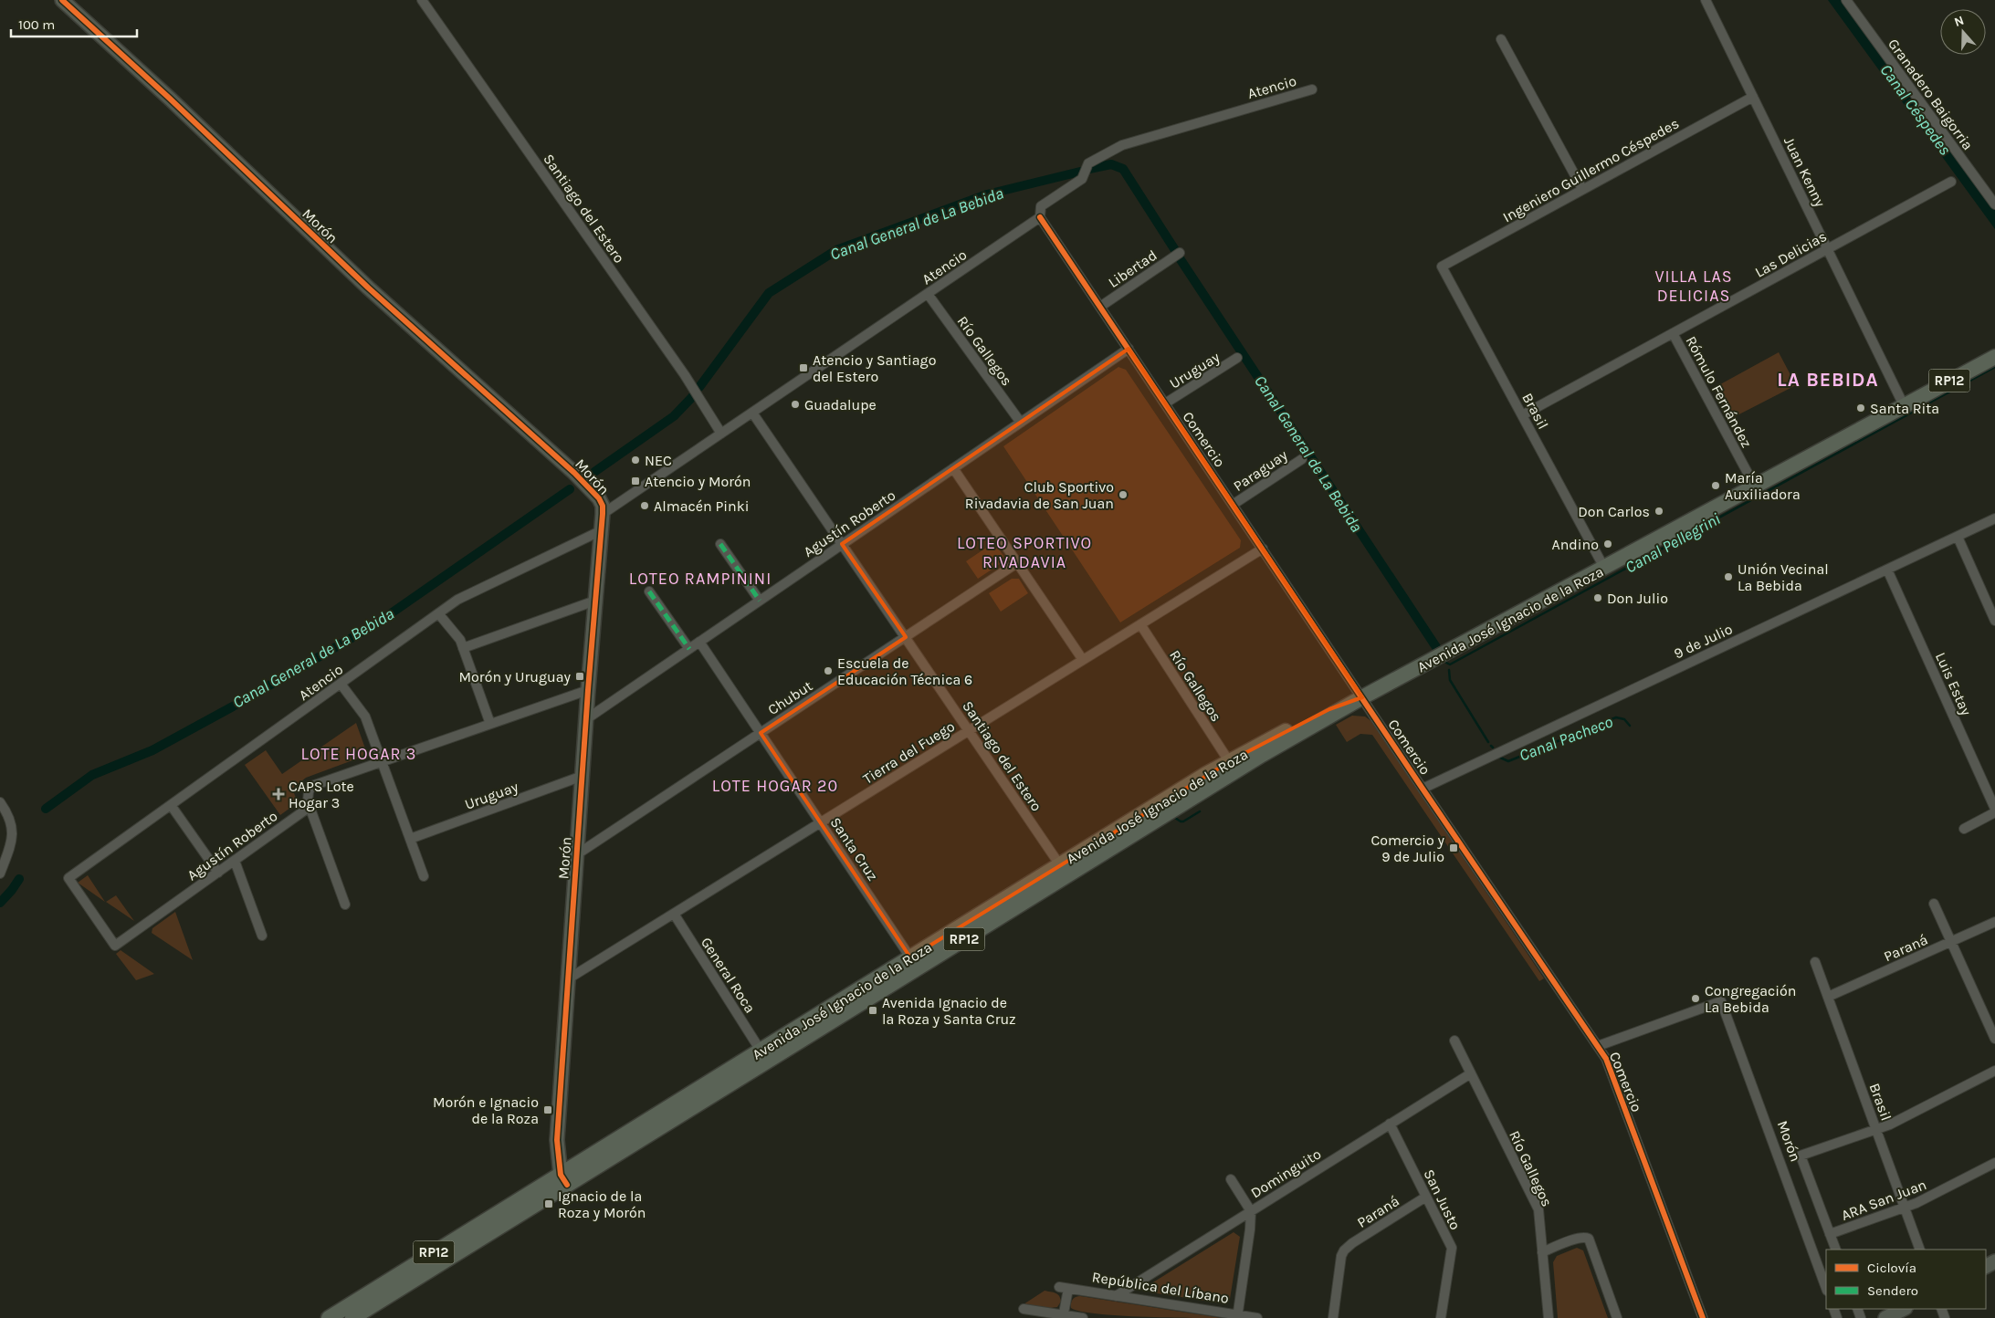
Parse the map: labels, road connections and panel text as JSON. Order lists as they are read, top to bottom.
{
  "streets": {
    "main road": ["RP12", "Avenida José Ignacio de la Roza"],
    "street": [
      "Atencio",
      "Granadero Baigorria",
      "Ingeniero Guillermo Céspedes",
      "Juan Kenny",
      "Santiago del Estero",
      "Morón",
      "Las Delicias",
      "Libertad",
      "Río Gallegos",
      "Uruguay",
      "Rómulo Fernández",
      "Brasil",
      "Comercio",
      "Paraguay",
      "Agustín Roberto",
      "9 de Julio",
      "Luis Estay",
      "Chubut",
      "Tierra del Fuego",
      "Santa Cruz",
      "Paraná",
      "General Roca",
      "Dominguito",
      "San Justo",
      "ARA San Juan",
      "República del Líbano"
    ]
  },
  "crossings": [
    ["Atencio", "Santiago del Estero"],
    ["Atencio", "Morón"],
    ["Atencio", "Río Gallegos"],
    ["Atencio", "Comercio"],
    ["Atencio", "Agustín Roberto"],
    ["Ingeniero Guillermo Céspedes", "Juan Kenny"],
    ["Ingeniero Guillermo Céspedes", "Brasil"],
    ["Juan Kenny", "Las Delicias"],
    ["Juan Kenny", "Avenida José Ignacio de la Roza"],
    ["Santiago del Estero", "Agustín Roberto"],
    ["Santiago del Estero", "Avenida José Ignacio de la Roza"],
    ["Santiago del Estero", "Chubut"],
    ["Santiago del Estero", "Tierra del Fuego"],
    ["Morón", "Uruguay"],
    ["Morón", "Brasil"],
    ["Morón", "Comercio"],
    ["Morón", "Agustín Roberto"],
    ["Morón", "Avenida José Ignacio de la Roza"],
    ["Morón", "Chubut"],
    ["Morón", "Tierra del Fuego"],
    ["Morón", "ARA San Juan"],
    ["Las Delicias", "Rómulo Fernández"],
    ["Las Delicias", "Brasil"],
    ["Libertad", "Comercio"],
    ["Río Gallegos", "Agustín Roberto"],
    ["Río Gallegos", "Avenida José Ignacio de la Roza"],
    ["Río Gallegos", "Tierra del Fuego"],
    ["Río Gallegos", "Dominguito"],
    ["Uruguay", "Comercio"],
    ["Rómulo Fernández", "Avenida José Ignacio de la Roza"],
    ["Brasil", "Avenida José Ignacio de la Roza"],
    ["Brasil", "Paraná"],
    ["Brasil", "ARA San Juan"],
    ["Comercio", "Paraguay"],
    ["Comercio", "Agustín Roberto"],
    ["Comercio", "Avenida José Ignacio de la Roza"],
    ["Comercio", "9 de Julio"],
    ["Comercio", "Tierra del Fuego"],
    ["Agustín Roberto", "Santa Cruz"],
    ["Avenida José Ignacio de la Roza", "Santa Cruz"],
    ["Avenida José Ignacio de la Roza", "General Roca"],
    ["9 de Julio", "Luis Estay"],
    ["Chubut", "Santa Cruz"],
    ["Tierra del Fuego", "Santa Cruz"],
    ["Tierra del Fuego", "General Roca"],
    ["Paraná", "San Justo"],
    ["Dominguito", "San Justo"],
    ["Dominguito", "República del Líbano"]
  ],
  "districts": [
    "VILLA LAS DELICIAS",
    "LA BEBIDA",
    "LOTEO SPORTIVO RIVADAVIA",
    "LOTEO RAMPININI",
    "LOTE HOGAR 3",
    "LOTE HOGAR 20"
  ],
  "water": [
    "Canal Céspedes",
    "Canal General de La Bebida",
    "Canal Pellegrini",
    "Canal Pacheco"
  ],
  "places": {
    "transit": [
      "Atencio y Santiago del Estero",
      "Atencio y Morón",
      "Morón y Uruguay",
      "Comercio y 9 de Julio",
      "Avenida Ignacio de la Roza y Santa Cruz",
      "Morón e Ignacio de la Roza",
      "Ignacio de la Roza y Morón"
    ],
    "other": [
      "Guadalupe",
      "Santa Rita",
      "NEC",
      "María Auxiliadora",
      "Club Sportivo Rivadavia de San Juan",
      "Almacén Pinki",
      "Don Carlos",
      "Andino",
      "Unión Vecinal La Bebida",
      "Don Julio",
      "Escuela de Educación Técnica 6",
      "Congregación La Bebida"
    ],
    "health": ["CAPS Lote Hogar 3"]
  },
  "legend": ["Ciclovía", "Sendero"],
  "scale_bar": "100 m",
  "north": "top"
}
